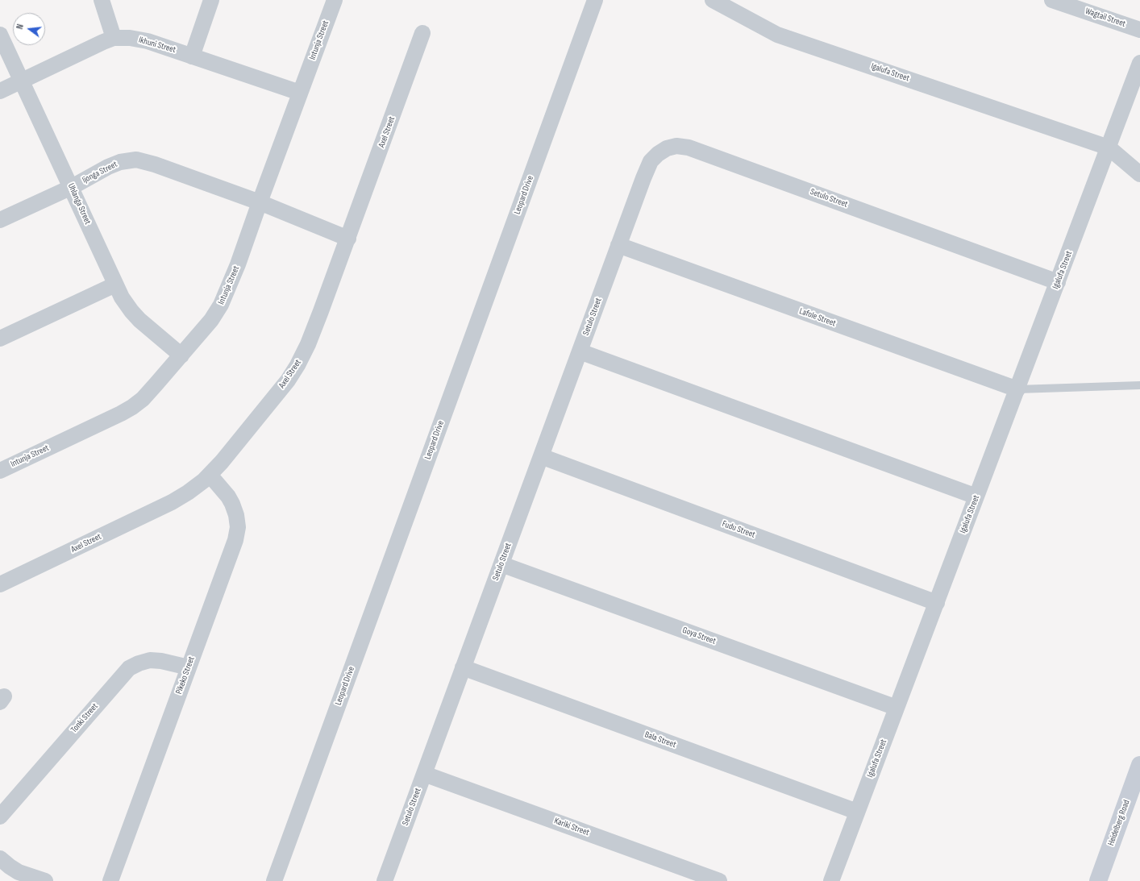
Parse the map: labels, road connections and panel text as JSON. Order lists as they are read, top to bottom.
{
  "streets": {
    "main road": ["Heidelberg Road"],
    "street": [
      "Wagtail Street",
      "Intunja Street",
      "Ikhuni Street",
      "Igalufa Street",
      "Axel Street",
      "Ijonga Street",
      "Leopard Drive",
      "Setulo Street",
      "Uhlanga Street",
      "Lafole Street",
      "Fudu Street",
      "Goya Street",
      "Pikeko Street",
      "Tonki Street",
      "Bala Street",
      "Kariki Street"
    ]
  },
  "crossings": [
    ["Intunja Street", "Ikhuni Street"],
    ["Intunja Street", "Ijonga Street"],
    ["Intunja Street", "Uhlanga Street"],
    ["Ikhuni Street", "Uhlanga Street"],
    ["Igalufa Street", "Setulo Street"],
    ["Igalufa Street", "Lafole Street"],
    ["Igalufa Street", "Fudu Street"],
    ["Igalufa Street", "Goya Street"],
    ["Igalufa Street", "Bala Street"],
    ["Axel Street", "Ijonga Street"],
    ["Axel Street", "Pikeko Street"],
    ["Ijonga Street", "Uhlanga Street"],
    ["Setulo Street", "Lafole Street"],
    ["Setulo Street", "Fudu Street"],
    ["Setulo Street", "Goya Street"],
    ["Setulo Street", "Bala Street"],
    ["Setulo Street", "Kariki Street"],
    ["Pikeko Street", "Tonki Street"]
  ],
  "north": "left"
}
